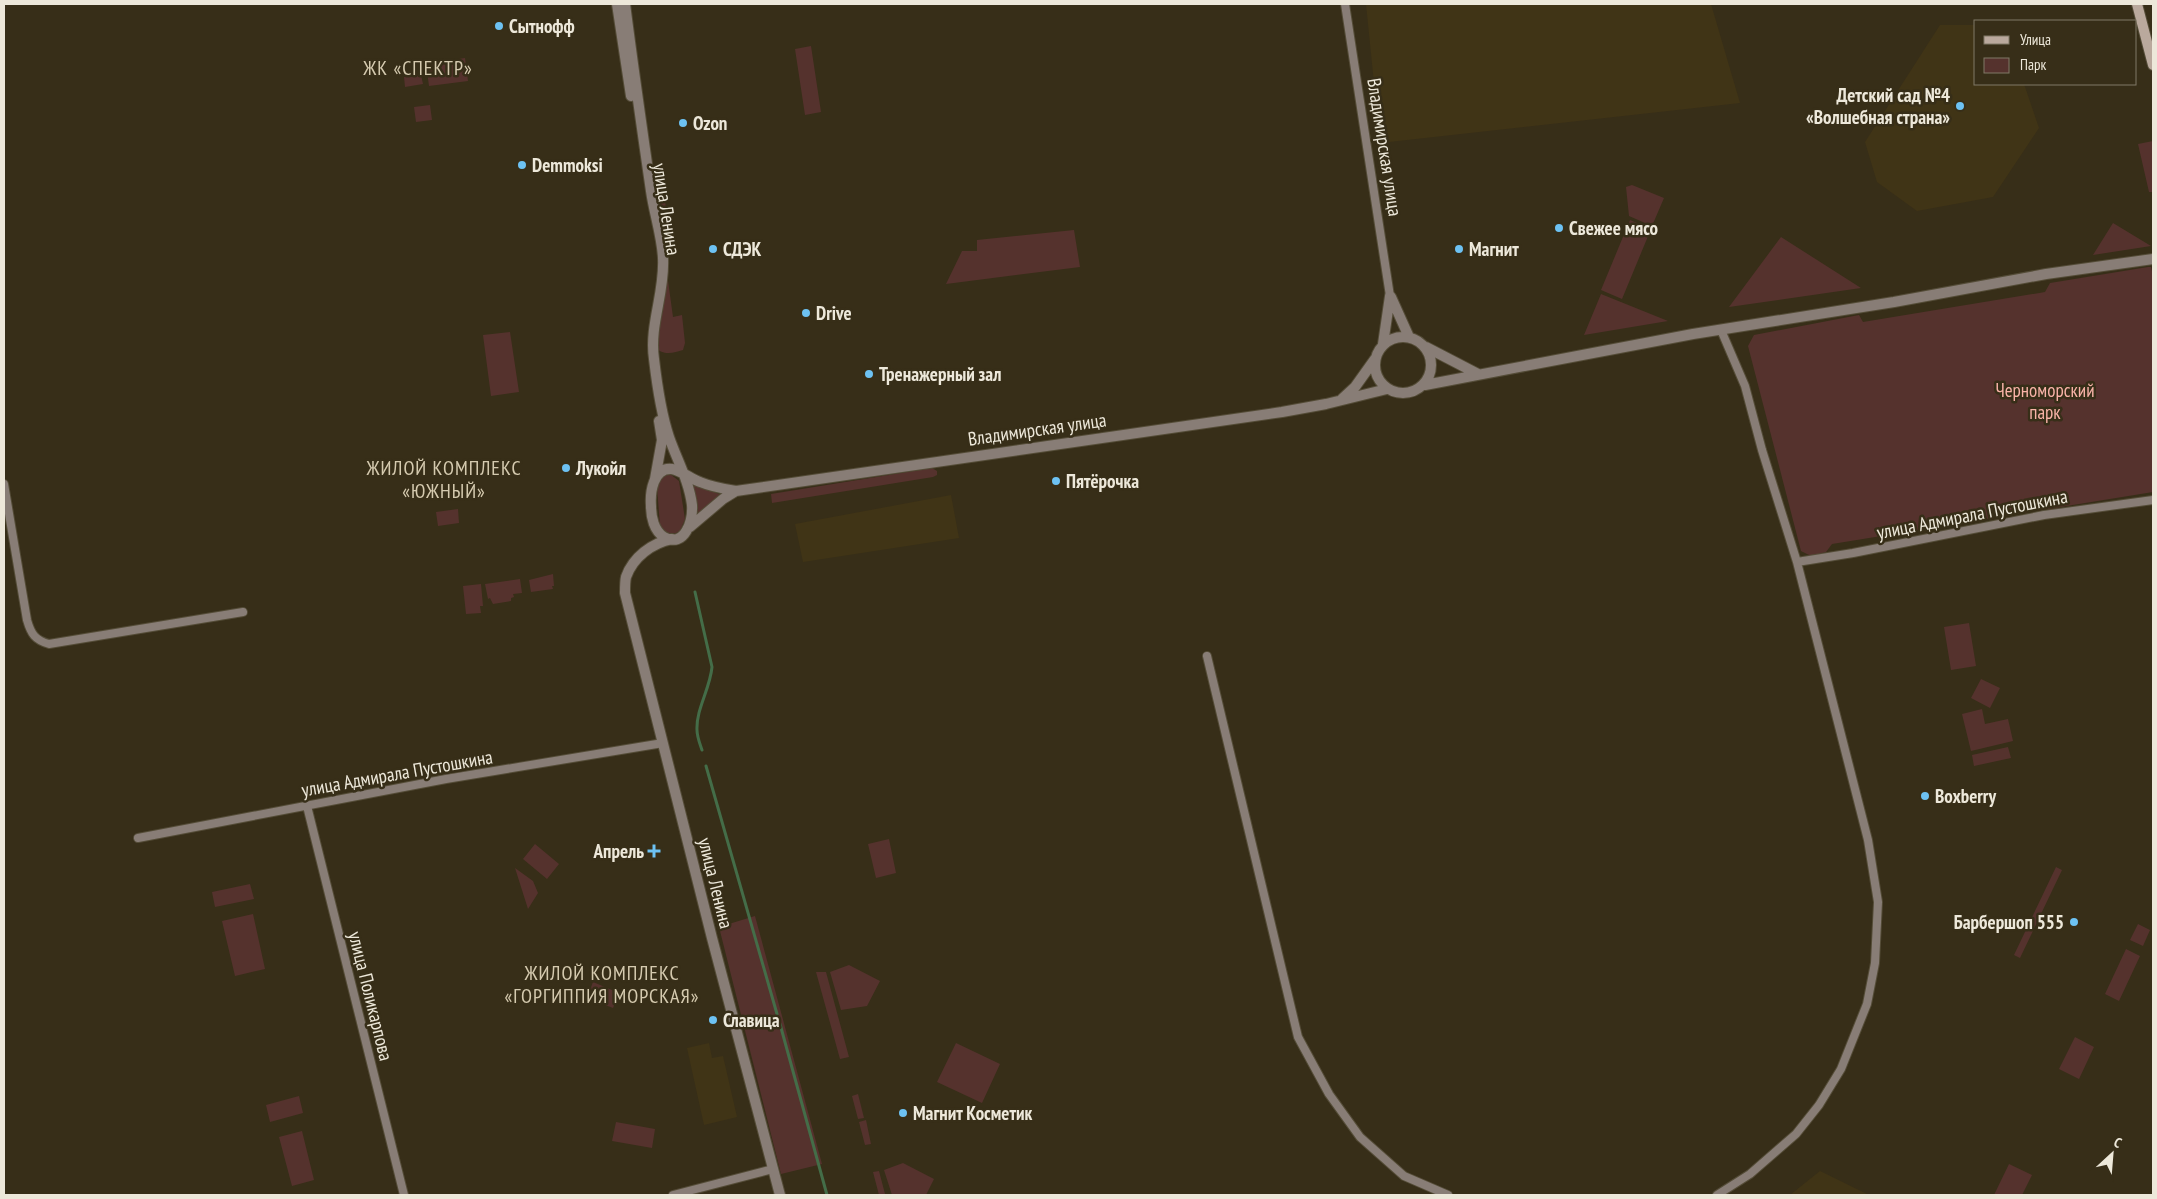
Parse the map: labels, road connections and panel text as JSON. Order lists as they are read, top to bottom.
{
  "streets": {
    "street": [
      "Владимирская улица",
      "улица Ленина",
      "улица Адмирала Пустошкина",
      "улица Поликарпова"
    ]
  },
  "crossings": [
    ["Владимирская улица", "улица Ленина"],
    ["улица Ленина", "улица Адмирала Пустошкина"],
    ["улица Адмирала Пустошкина", "улица Поликарпова"]
  ],
  "districts": ["ЖК «СПЕКТР»", "ЖИЛОЙ КОМПЛЕКС «ЮЖНЫЙ»", "ЖИЛОЙ КОМПЛЕКС «ГОРГИППИЯ МОРСКАЯ»"],
  "parks": ["Черноморский парк"],
  "places": {
    "other": [
      "Сытнофф",
      "Детский сад №4 «Волшебная страна»",
      "Ozon",
      "Demmoksi",
      "Свежее мясо",
      "СДЭК",
      "Магнит",
      "Drive",
      "Тренажерный зал",
      "Лукойл",
      "Пятёрочка",
      "Boxberry",
      "Барбершоп 555",
      "Славица",
      "Магнит Косметик"
    ],
    "health": ["Апрель"]
  },
  "legend": ["Улица", "Парк"],
  "north": "top right"
}
